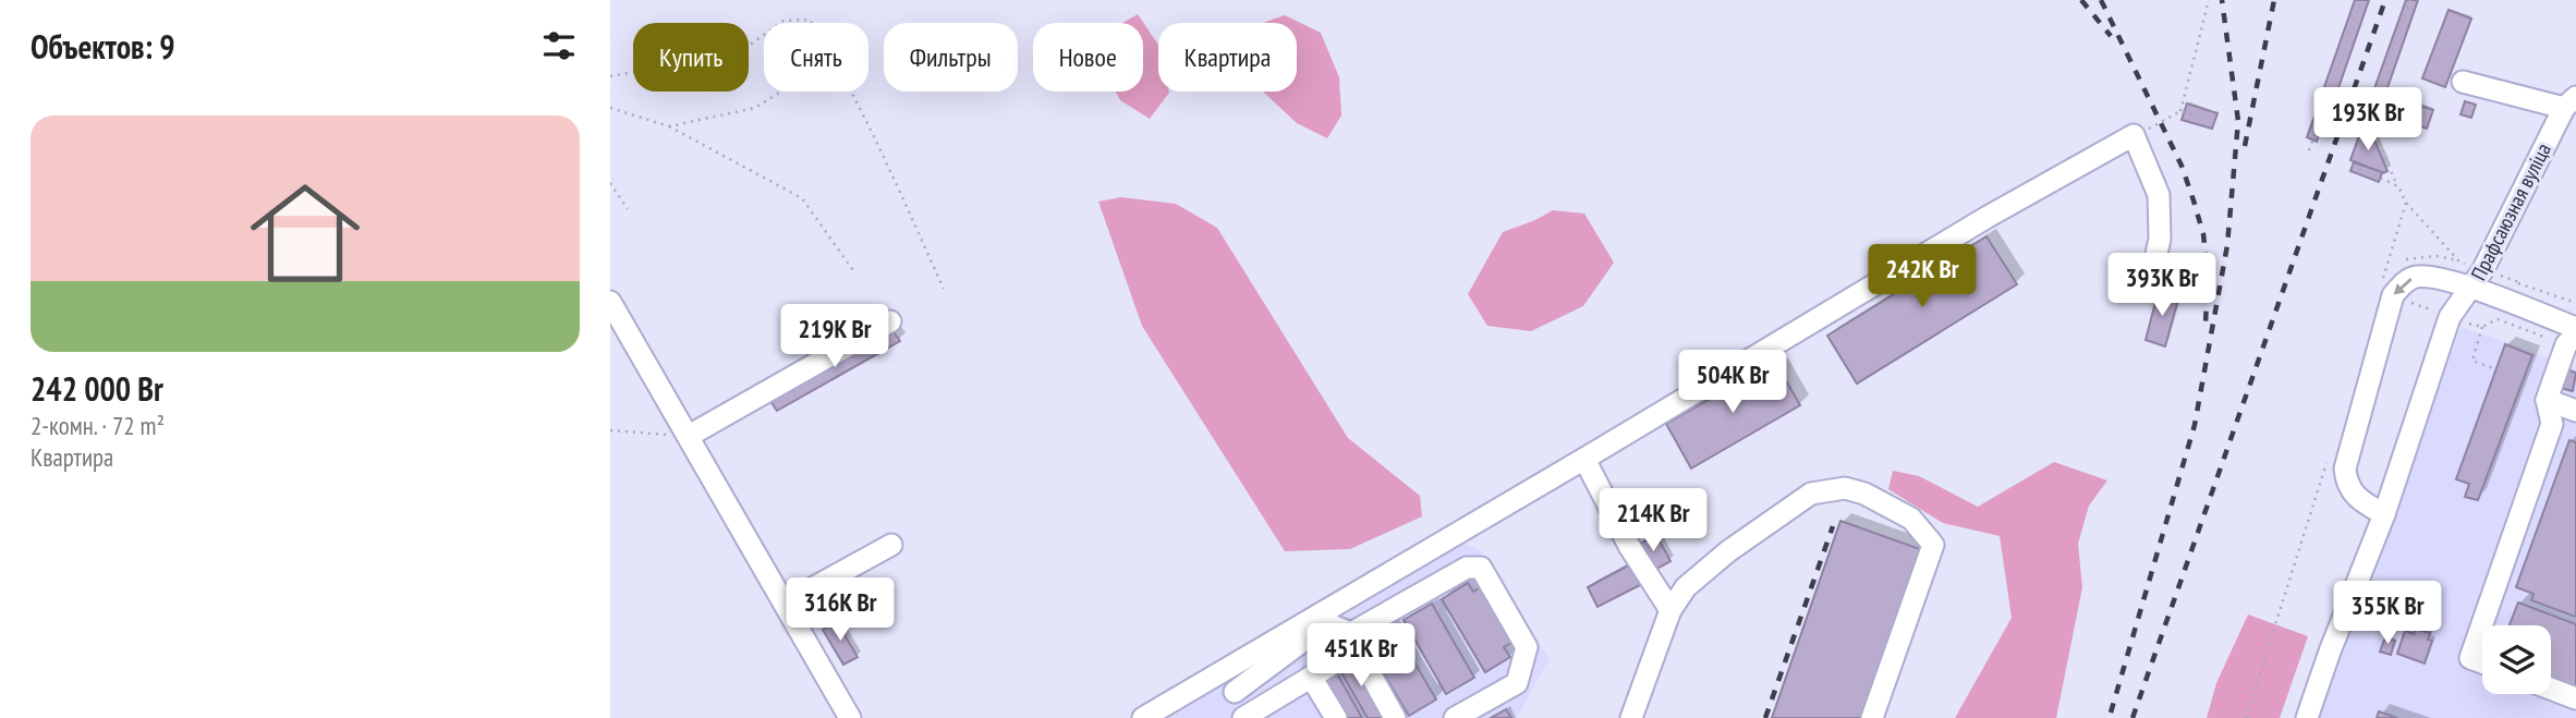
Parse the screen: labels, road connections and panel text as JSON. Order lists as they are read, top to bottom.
{
  "streets": {
    "street": ["Прафсаюзная вуліца"]
  },
  "page": {
    "heading": "Объектов: 9",
    "chip": [
      "Купить",
      "Снять",
      "Фильтры",
      "Новое",
      "Квартира"
    ],
    "price": [
      "193K Br",
      "242K Br",
      "393K Br",
      "219K Br",
      "504K Br",
      "214K Br",
      "316K Br",
      "355K Br",
      "451K Br"
    ],
    "list": [
      {
        "name": "242 000 Br",
        "note": "2-комн. · 72 m² · Квартира"
      }
    ]
  }
}
